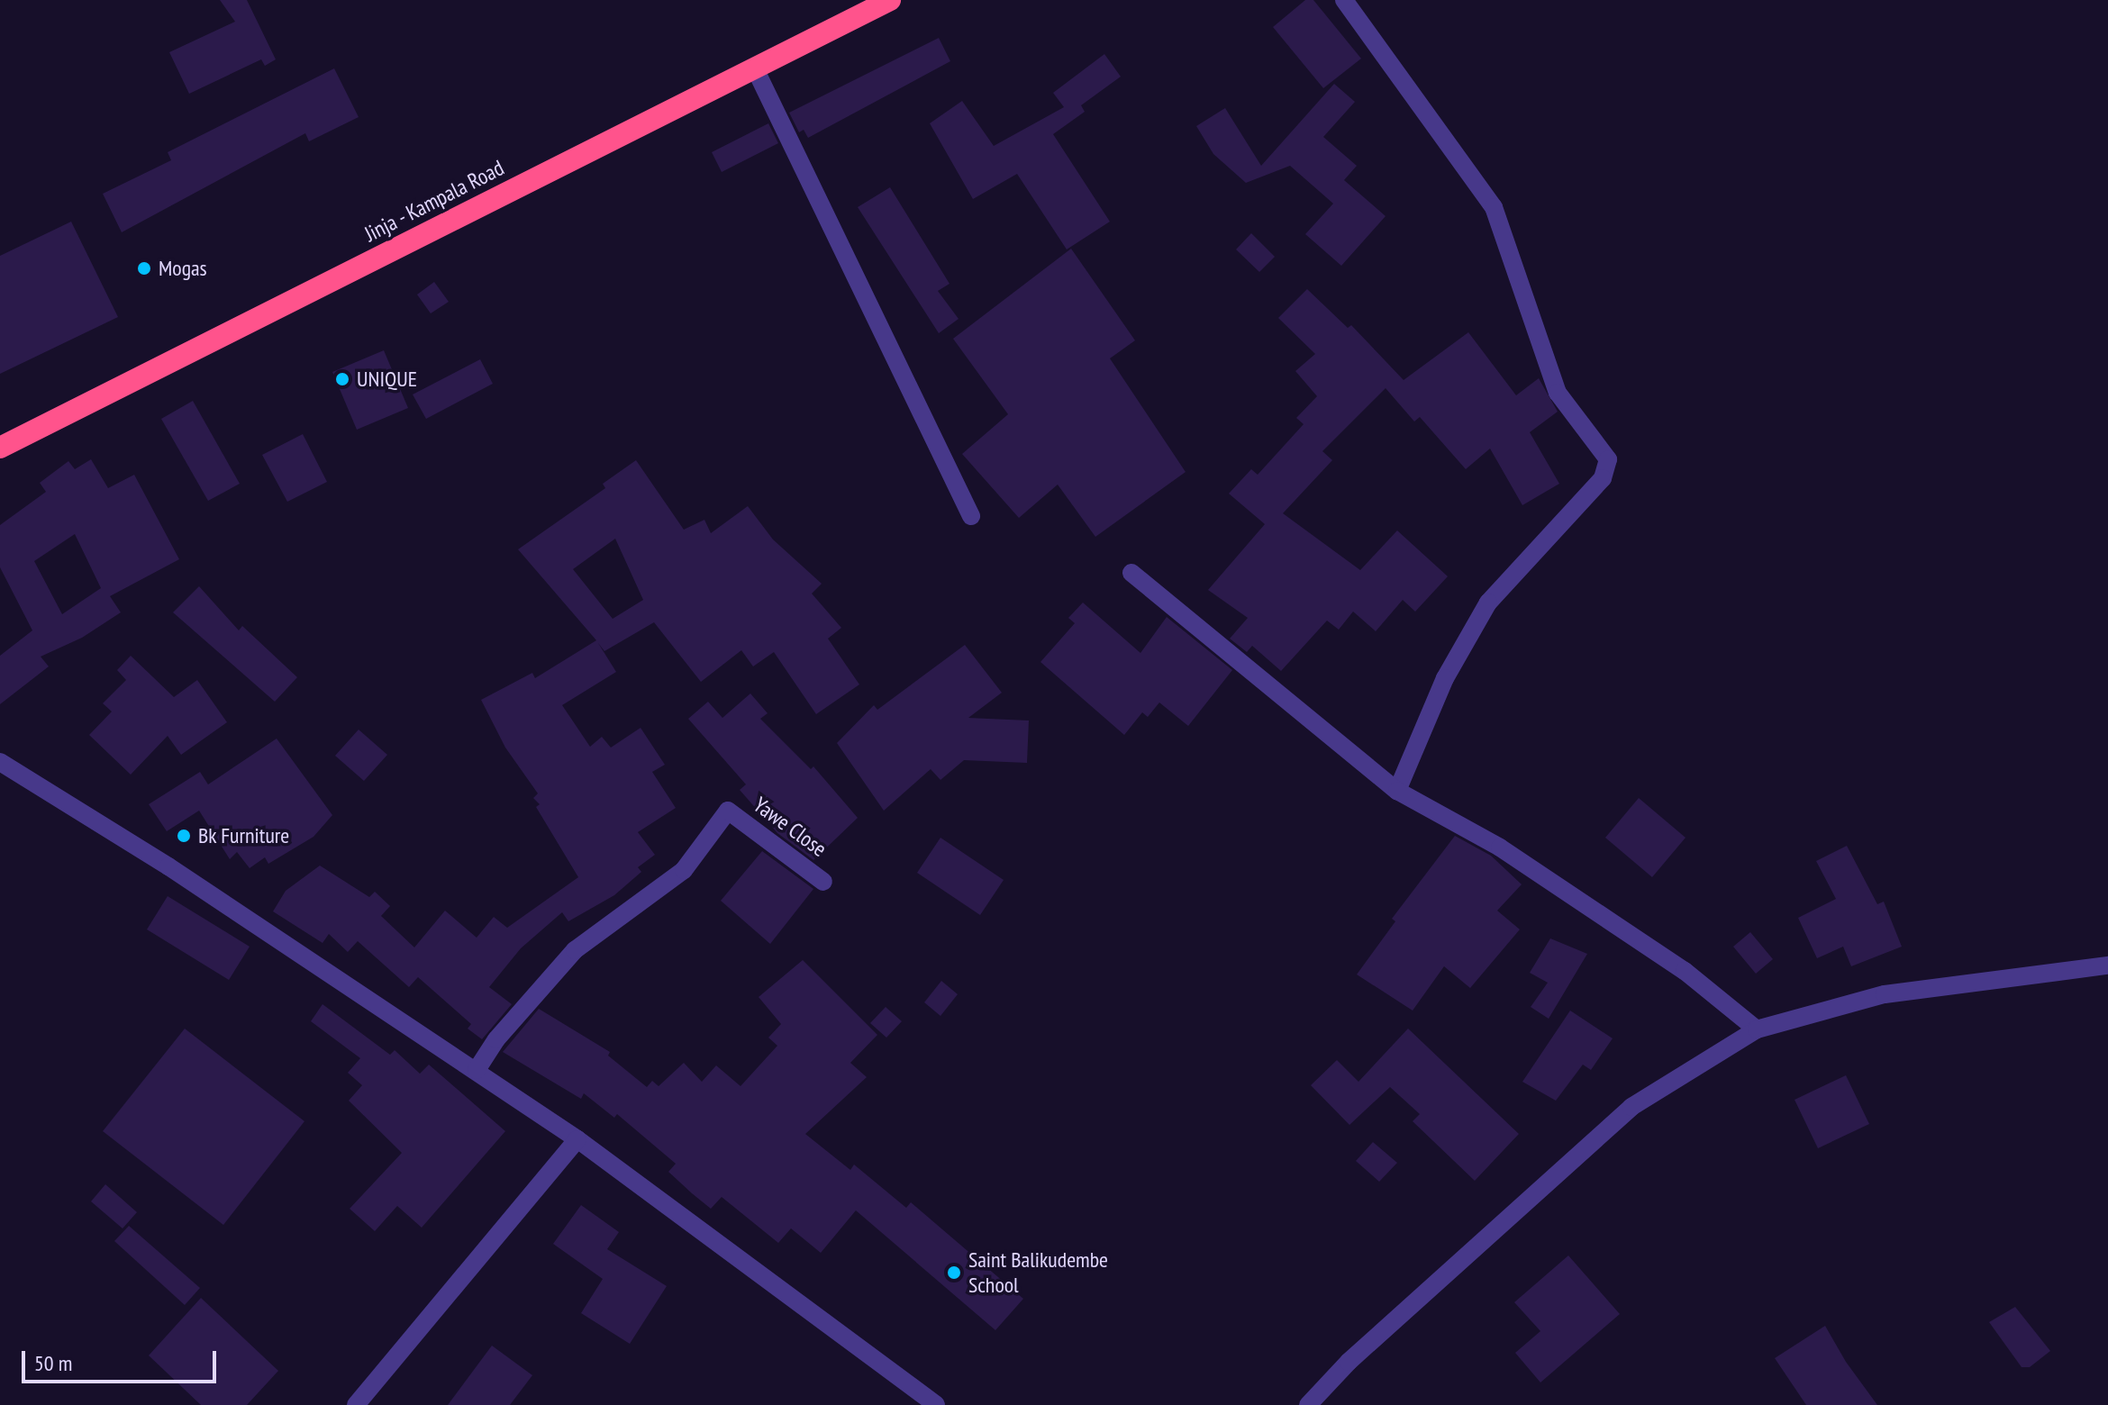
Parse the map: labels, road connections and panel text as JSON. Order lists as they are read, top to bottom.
{
  "streets": {
    "highway": ["Jinja - Kampala Road"],
    "street": ["Yawe Close"]
  },
  "places": [
    "Mogas",
    "UNIQUE",
    "Bk Furniture",
    "Saint Balikudembe School"
  ],
  "scale_bar": "50 m"
}
